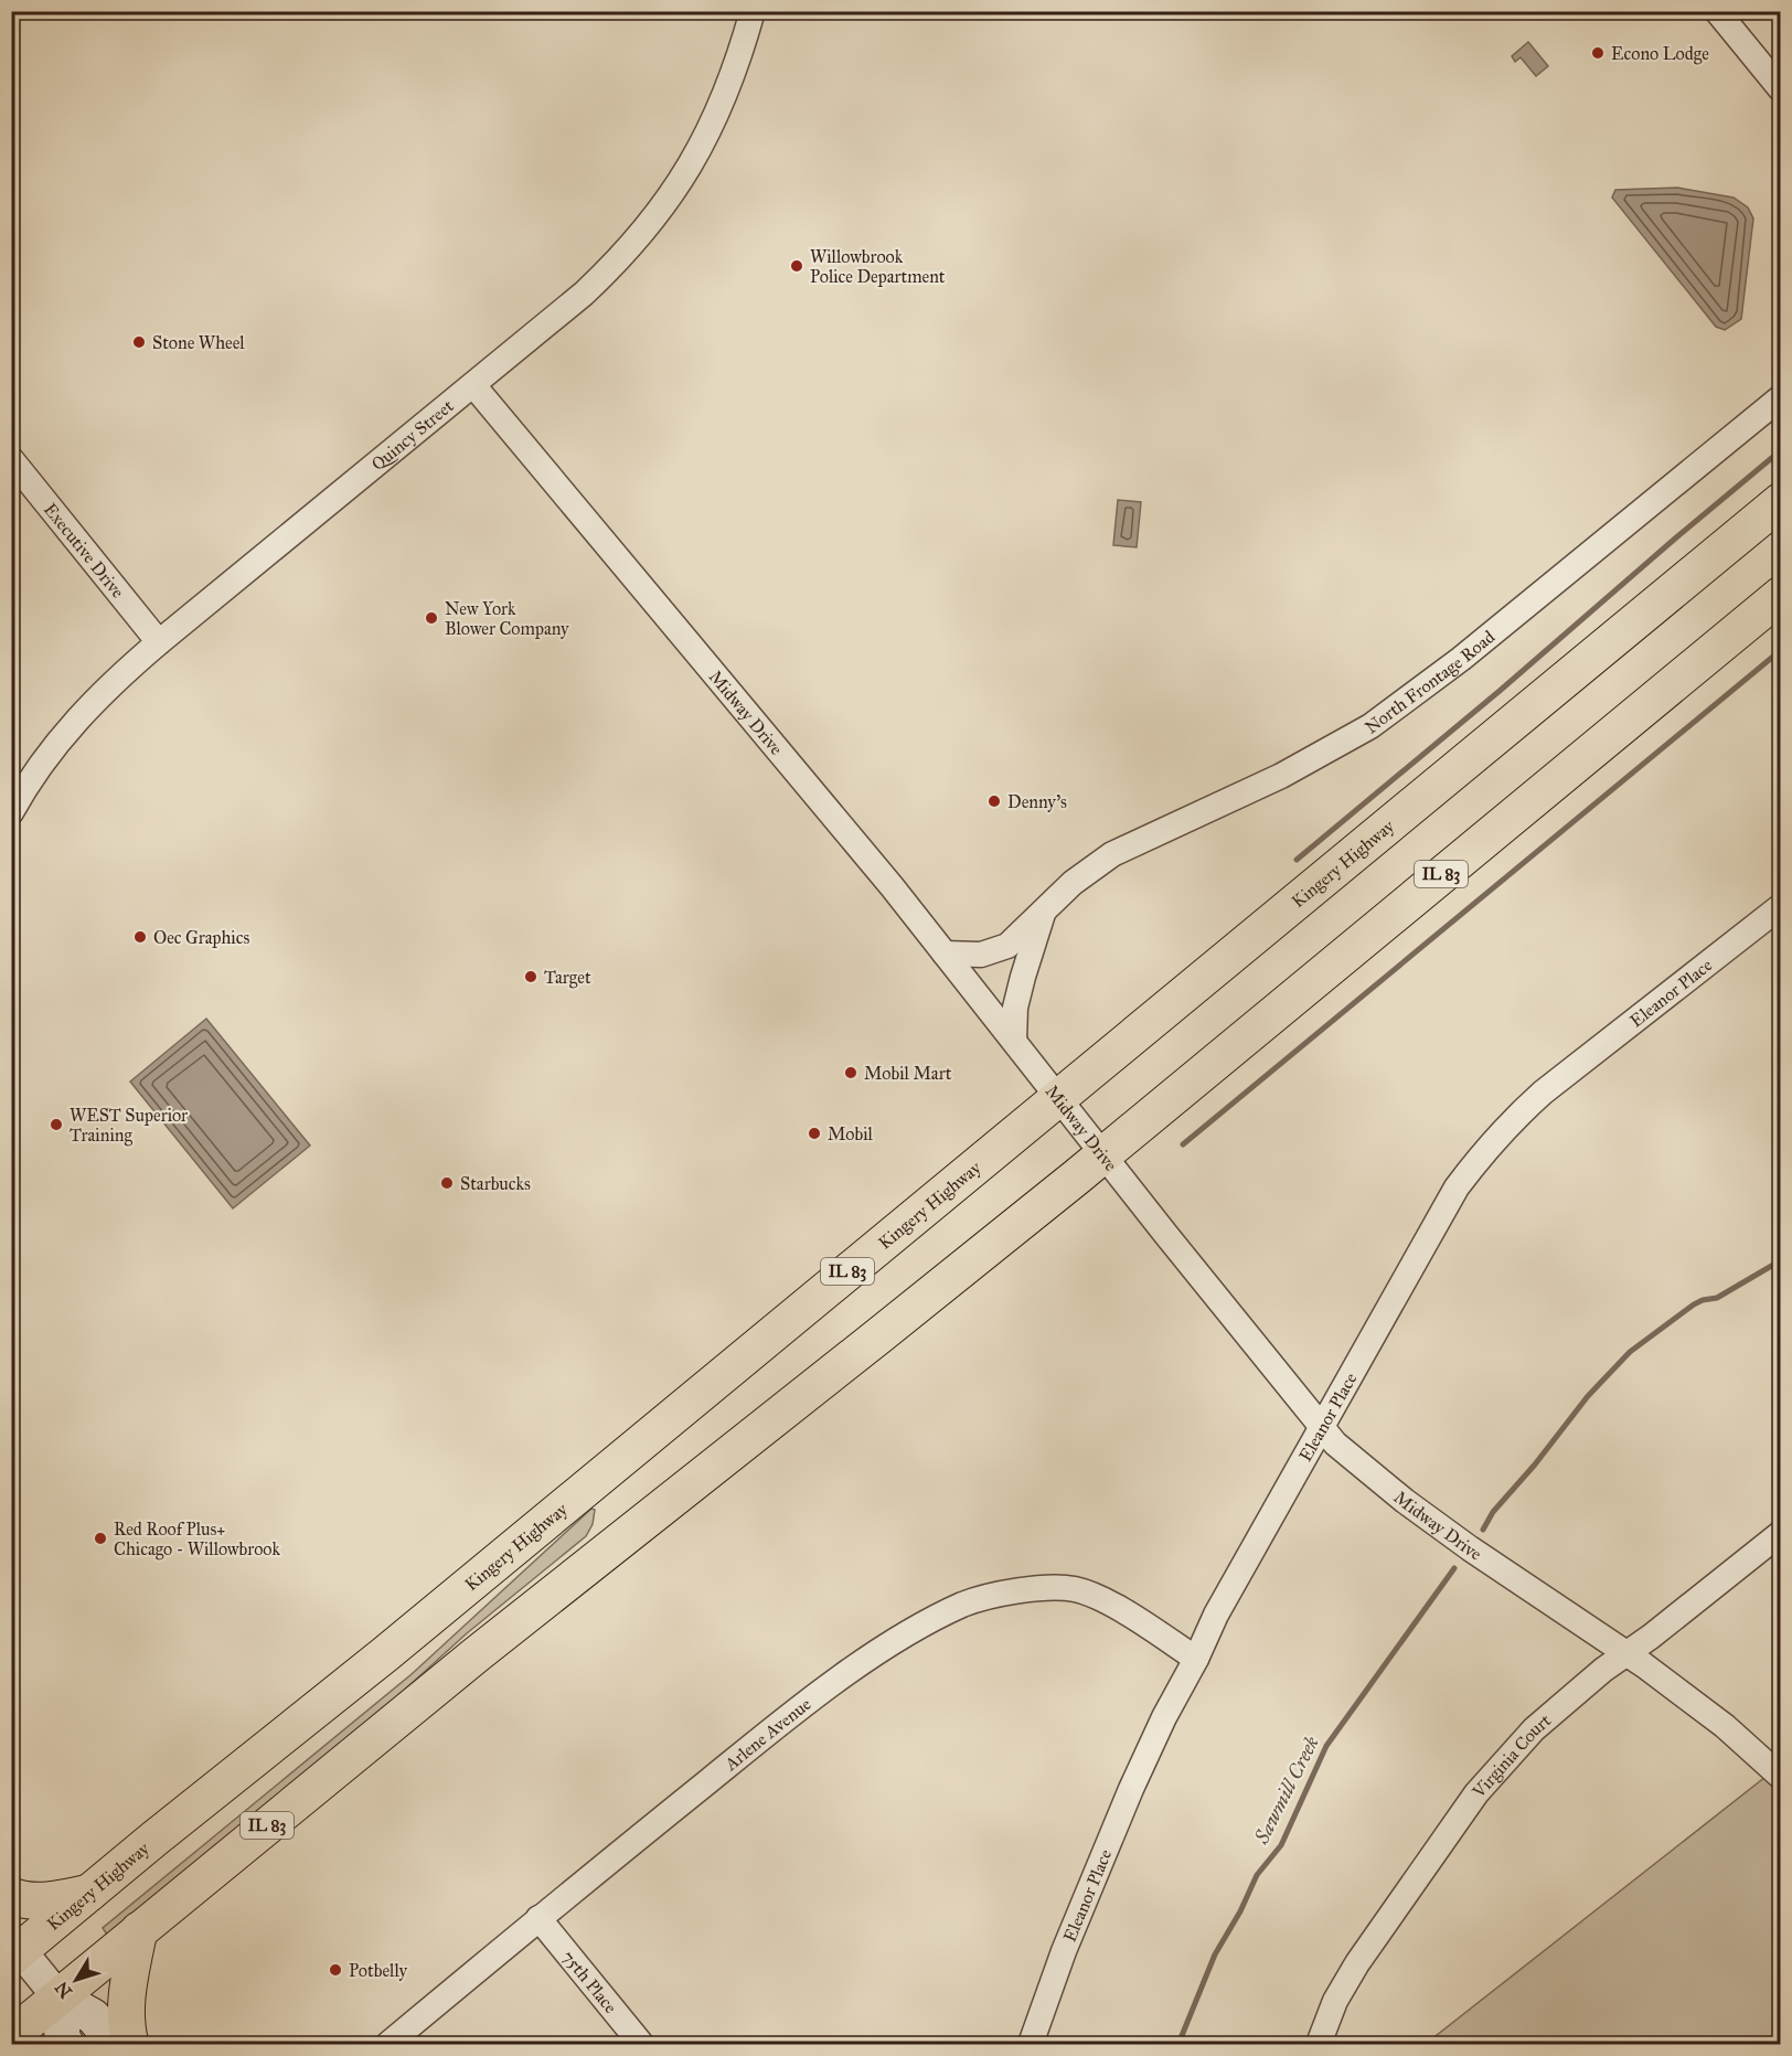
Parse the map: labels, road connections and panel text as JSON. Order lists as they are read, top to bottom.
{
  "streets": {
    "highway": ["Kingery Highway", "IL 83"],
    "street": [
      "Quincy Street",
      "Executive Drive",
      "North Frontage Road",
      "Midway Drive",
      "Eleanor Place",
      "Arlene Avenue",
      "Virginia Court",
      "75th Place"
    ]
  },
  "crossings": [
    ["Quincy Street", "Executive Drive"],
    ["Quincy Street", "Midway Drive"],
    ["North Frontage Road", "Midway Drive"],
    ["Midway Drive", "Kingery Highway"],
    ["Midway Drive", "IL 83"],
    ["Midway Drive", "Eleanor Place"],
    ["Midway Drive", "Virginia Court"],
    ["Eleanor Place", "Arlene Avenue"],
    ["Arlene Avenue", "75th Place"]
  ],
  "water": ["Sawmill Creek"],
  "places": [
    "Econo Lodge",
    "Willowbrook Police Department",
    "Stone Wheel",
    "New York Blower Company",
    "Denny's",
    "Oec Graphics",
    "Target",
    "Mobil Mart",
    "WEST Superior Training",
    "Mobil",
    "Starbucks",
    "Red Roof Plus+ Chicago - Willowbrook",
    "Potbelly"
  ],
  "north": "bottom left"
}
